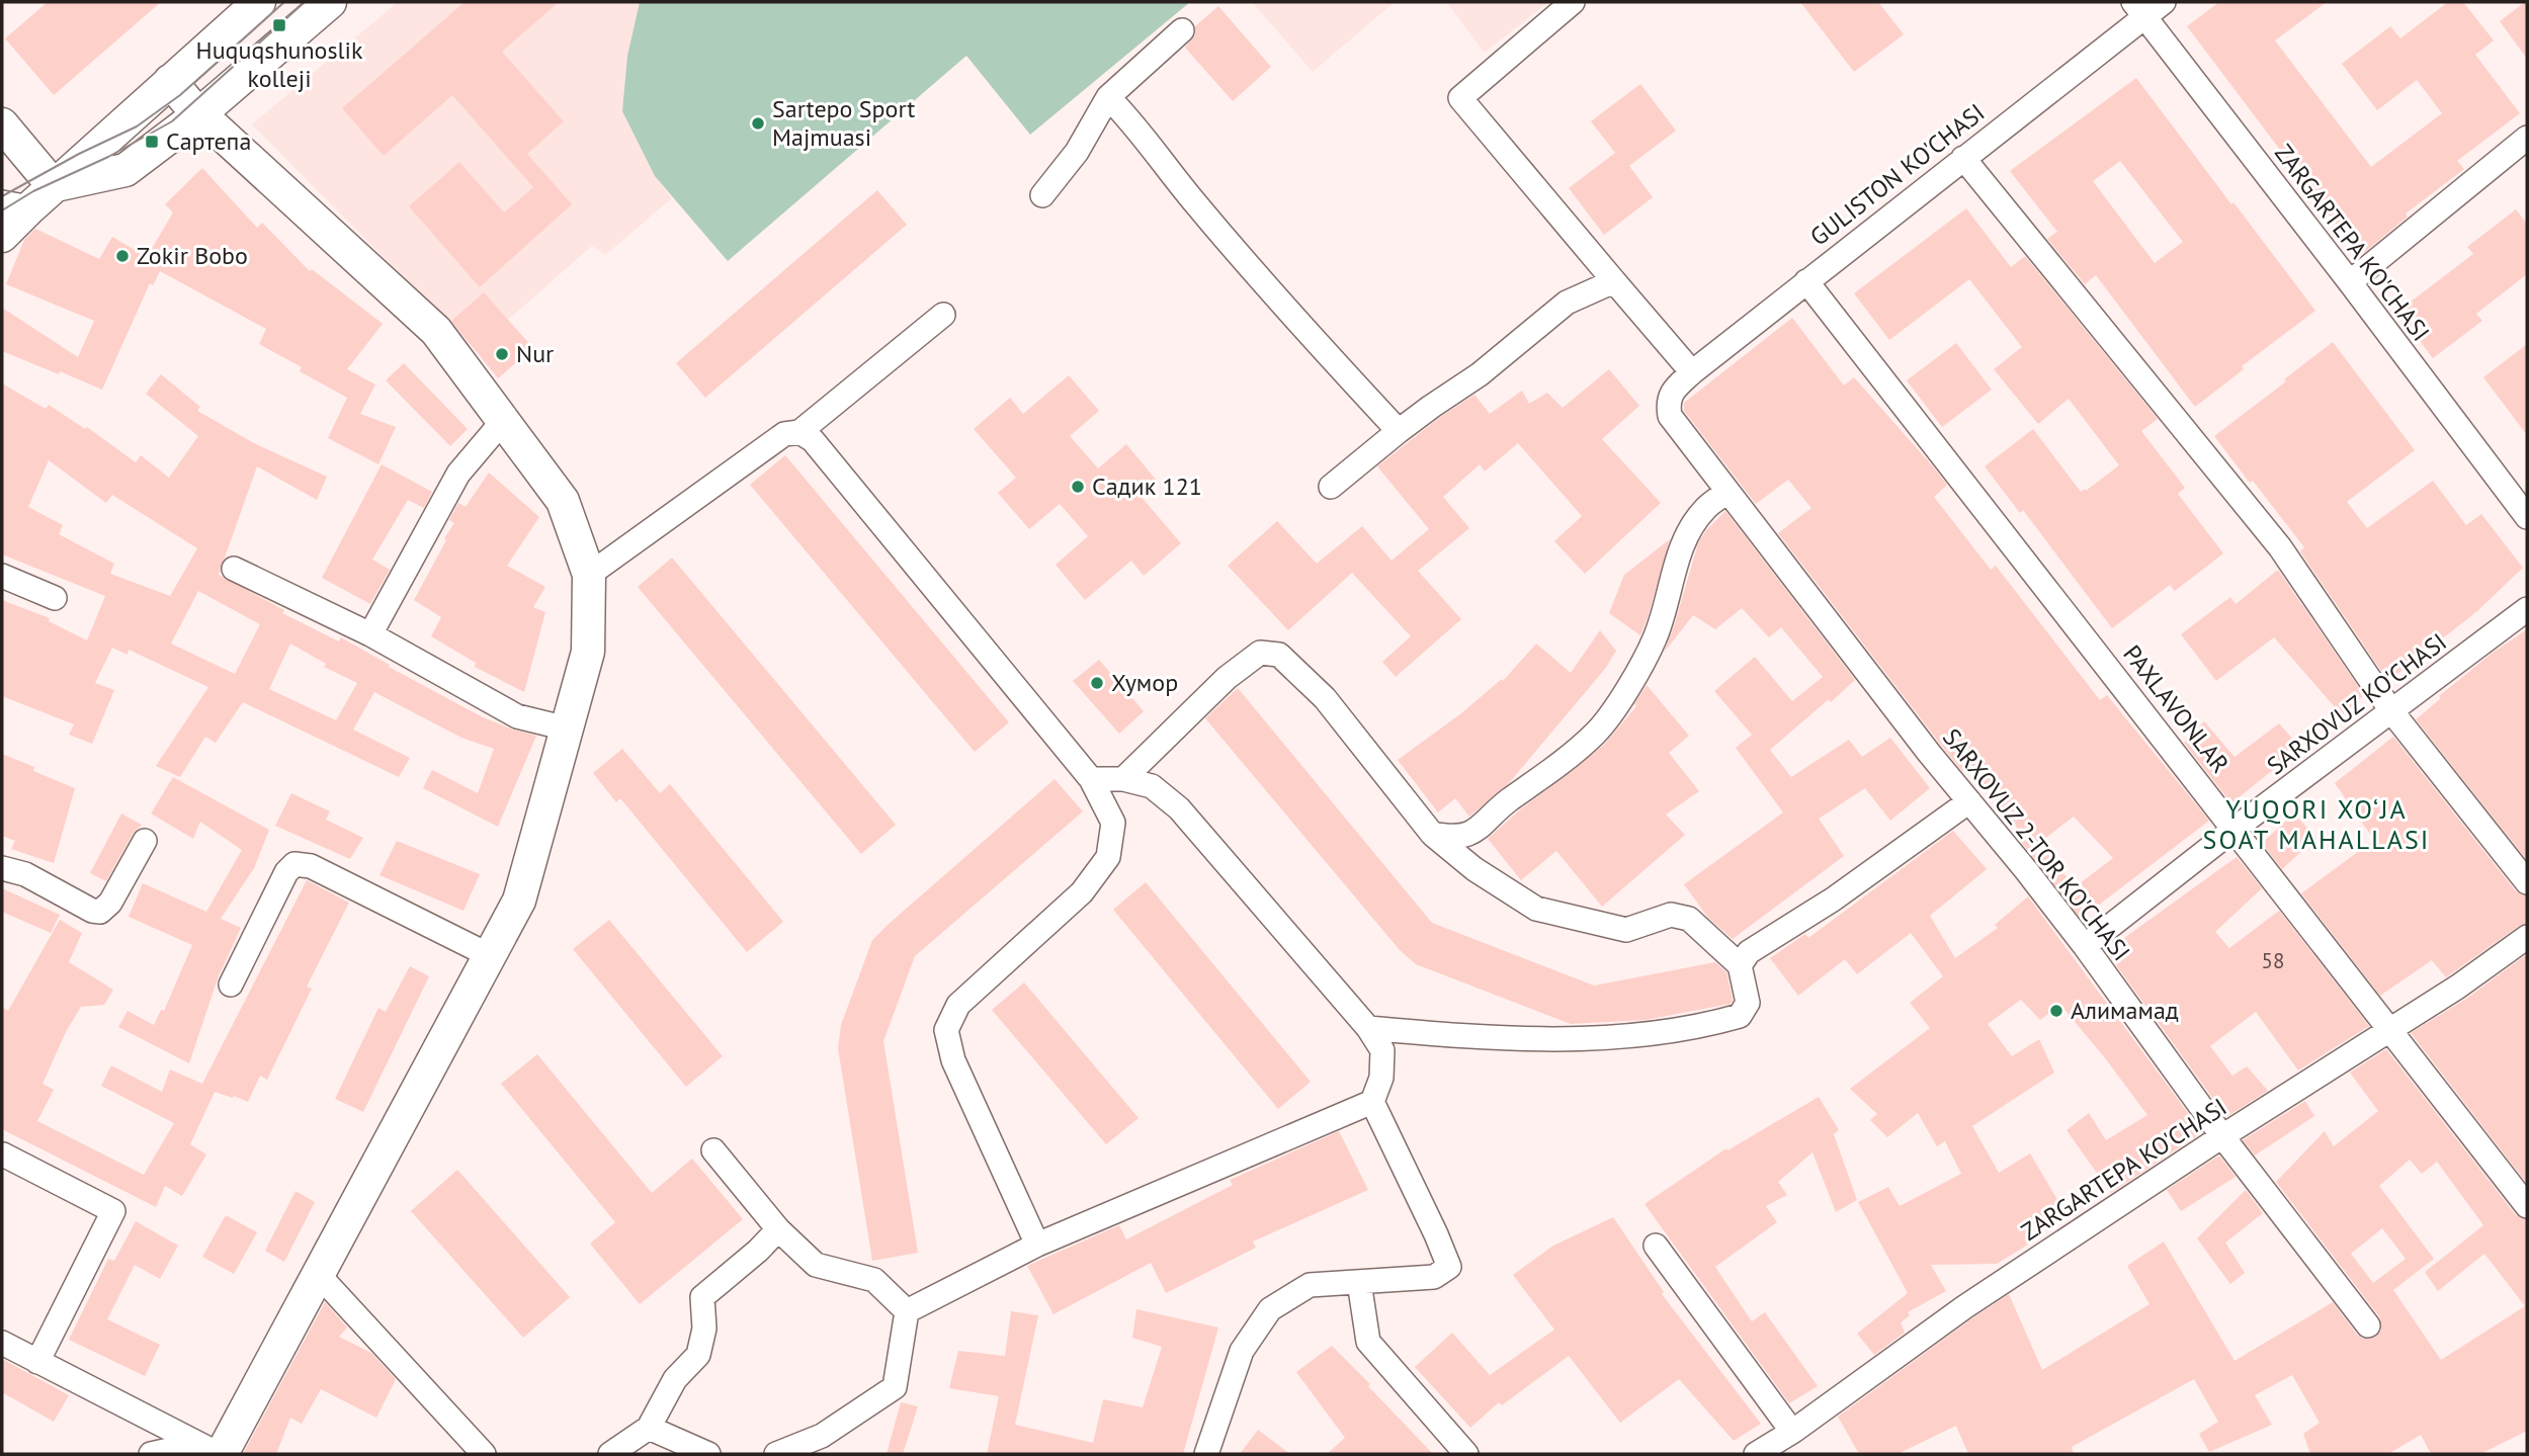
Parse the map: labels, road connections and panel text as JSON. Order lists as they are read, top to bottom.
{
  "streets": {
    "street": [
      "GULISTON KO'CHASI",
      "ZARGARTEPA KO'CHASI",
      "SARXOVUZ KO'CHASI",
      "PAXLAVONLAR",
      "SARXOVUZ 2-TOR KO'CHASI"
    ]
  },
  "crossings": [
    ["GULISTON KO'CHASI", "ZARGARTEPA KO'CHASI"],
    ["GULISTON KO'CHASI", "PAXLAVONLAR"],
    ["GULISTON KO'CHASI", "SARXOVUZ 2-TOR KO'CHASI"],
    ["ZARGARTEPA KO'CHASI", "PAXLAVONLAR"],
    ["ZARGARTEPA KO'CHASI", "SARXOVUZ 2-TOR KO'CHASI"],
    ["SARXOVUZ KO'CHASI", "PAXLAVONLAR"],
    ["SARXOVUZ KO'CHASI", "SARXOVUZ 2-TOR KO'CHASI"]
  ],
  "districts": ["YUQORI XO‘JA SOAT MAHALLASI"],
  "places": {
    "transit": ["Huquqshunoslik kolleji", "Сартепа"],
    "other": [
      "Sartepo Sport Majmuasi",
      "Zokir Bobo",
      "Nur",
      "Садик 121",
      "Хумор",
      "Алимамад"
    ]
  },
  "house_numbers": ["58"]
}
